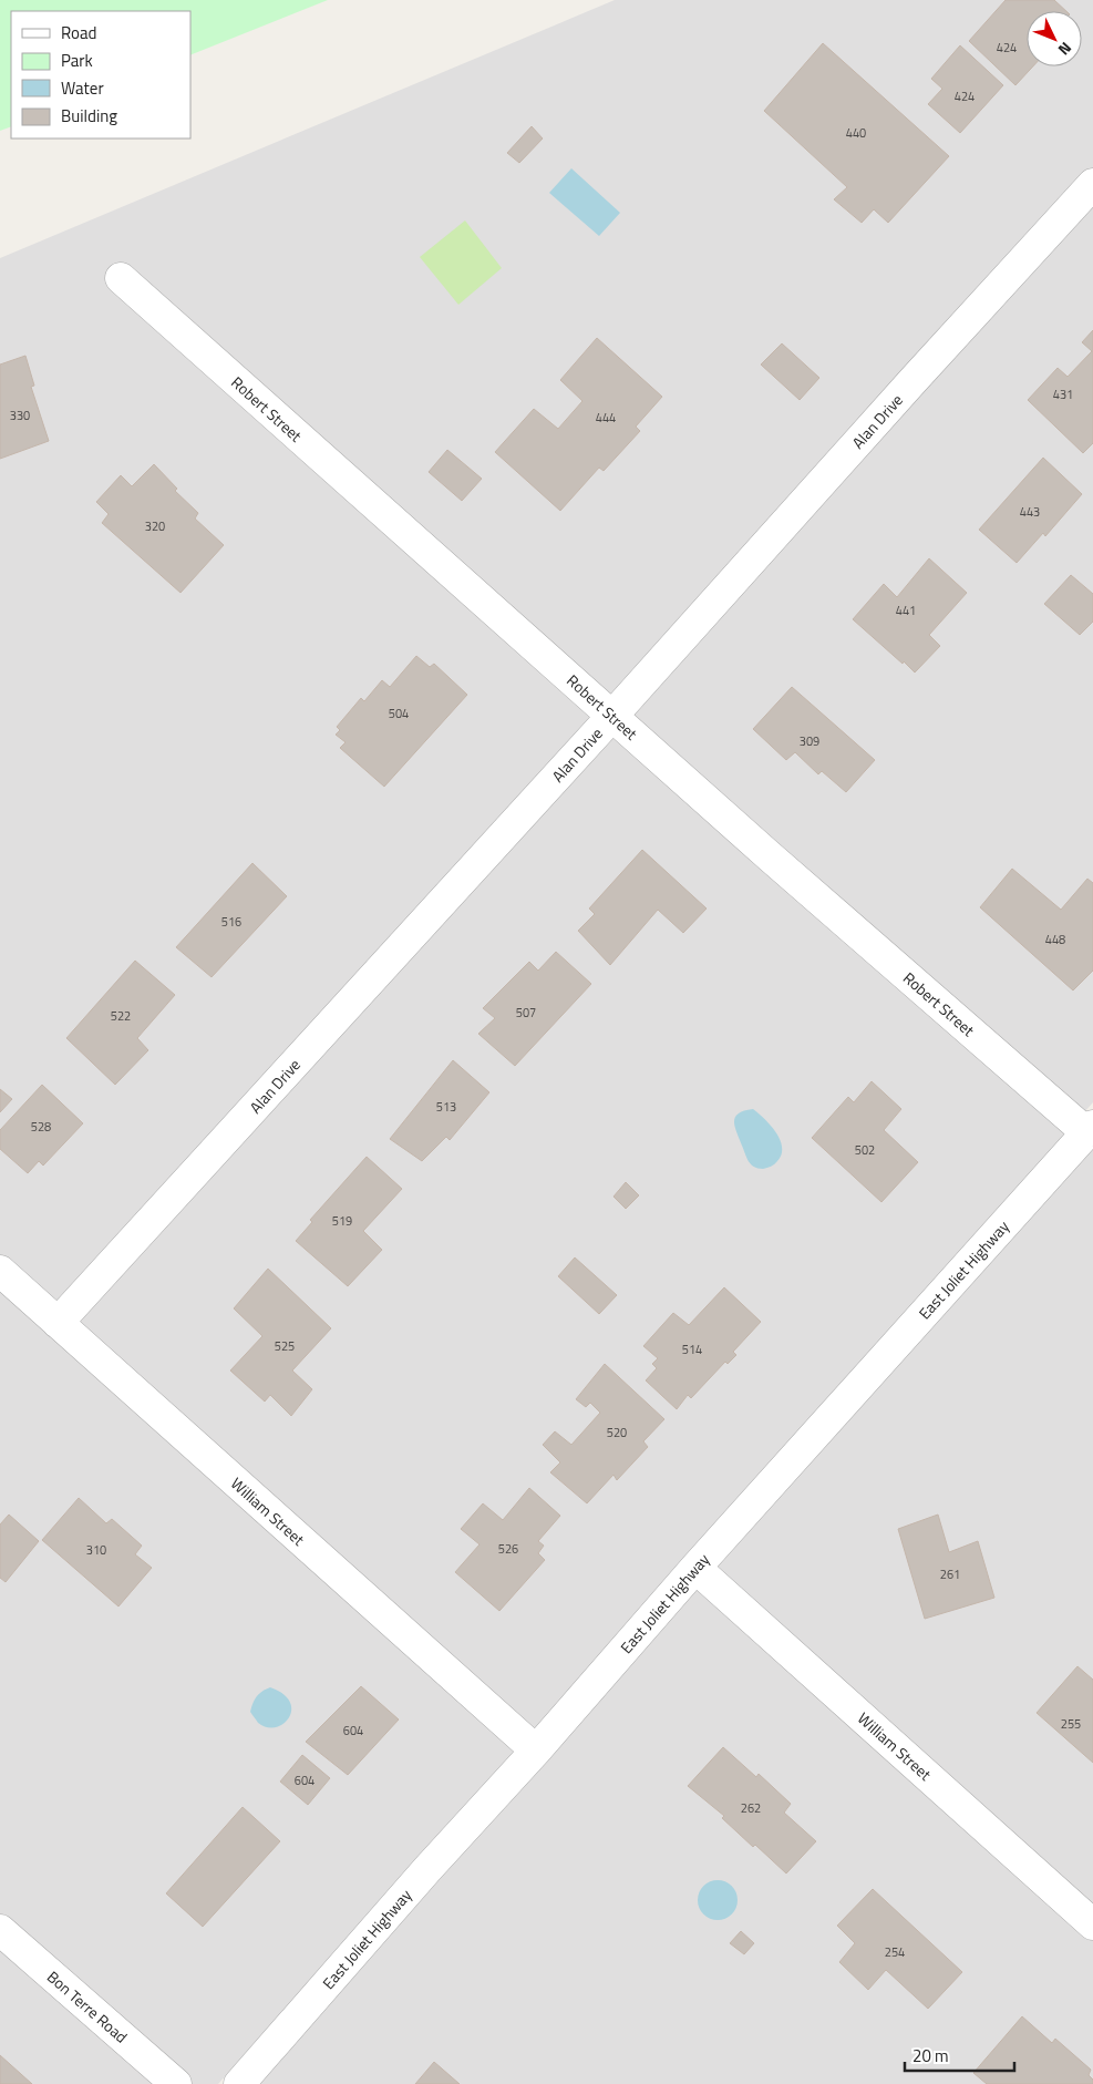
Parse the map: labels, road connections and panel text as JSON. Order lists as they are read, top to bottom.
{
  "streets": {
    "street": [
      "Robert Street",
      "Alan Drive",
      "East Joliet Highway",
      "William Street",
      "Bon Terre Road"
    ]
  },
  "crossings": [
    ["Robert Street", "Alan Drive"],
    ["Robert Street", "East Joliet Highway"],
    ["Alan Drive", "William Street"],
    ["East Joliet Highway", "William Street"]
  ],
  "house_numbers": [
    "424",
    "424",
    "440",
    "431",
    "330",
    "444",
    "443",
    "320",
    "441",
    "504",
    "309",
    "516",
    "448",
    "507",
    "522",
    "513",
    "528",
    "502",
    "519",
    "525",
    "514",
    "520",
    "526",
    "310",
    "261",
    "255",
    "604",
    "604",
    "262",
    "254"
  ],
  "legend": [
    "Road",
    "Park",
    "Water",
    "Building"
  ],
  "scale_bar": "20 m",
  "north": "bottom right"
}
